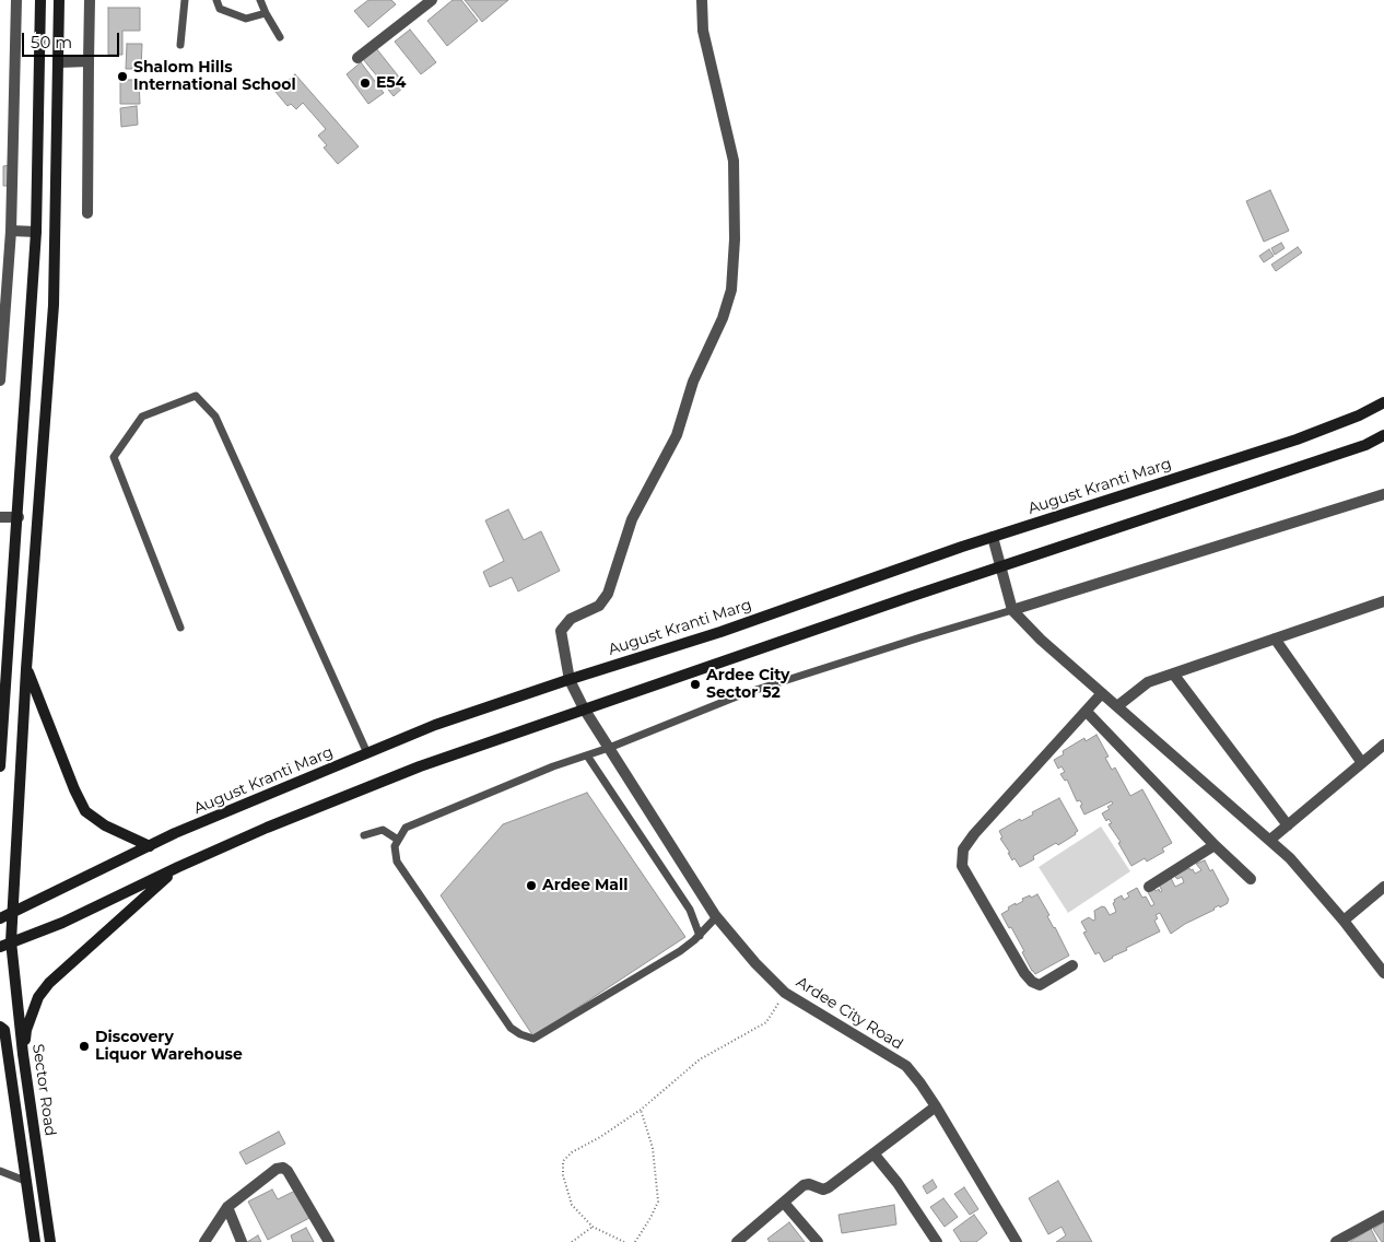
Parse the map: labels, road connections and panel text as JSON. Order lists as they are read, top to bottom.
{
  "streets": {
    "main road": ["August Kranti Marg", "Sector Road"],
    "street": ["Ardee City Road"]
  },
  "crossings": [
    ["August Kranti Marg", "Ardee City Road"],
    ["August Kranti Marg", "Sector Road"]
  ],
  "places": [
    "Shalom Hills International School",
    "E54",
    "Ardee City Sector 52",
    "Ardee Mall",
    "Discovery Liquor Warehouse"
  ],
  "scale_bar": "50 m"
}
